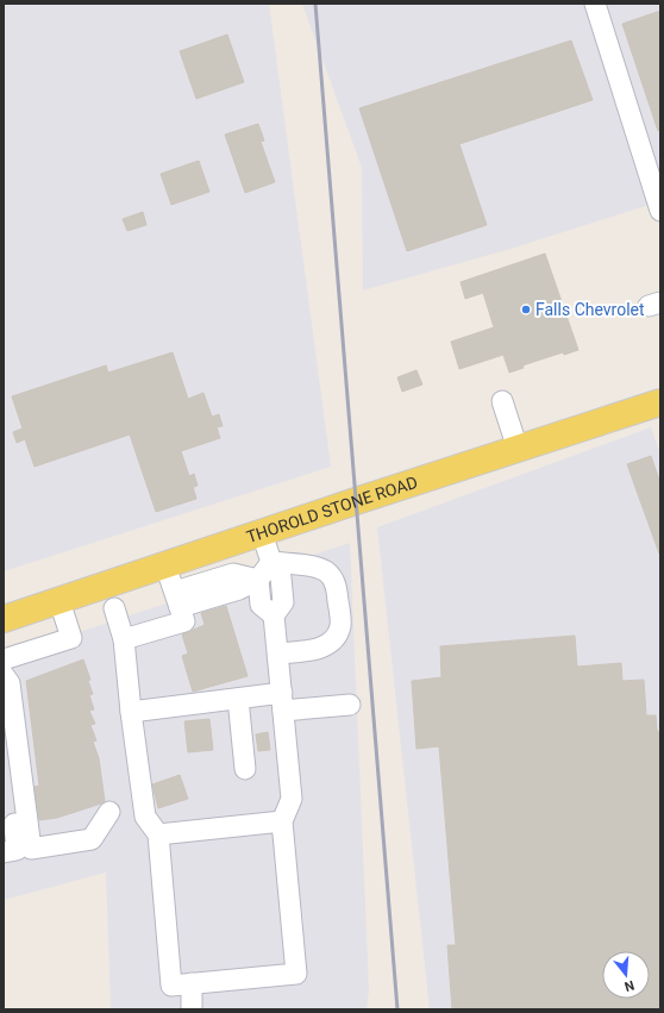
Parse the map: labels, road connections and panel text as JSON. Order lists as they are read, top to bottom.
{
  "streets": {
    "main road": ["THOROLD STONE ROAD"]
  },
  "places": ["Falls Chevrolet"],
  "north": "bottom"
}
